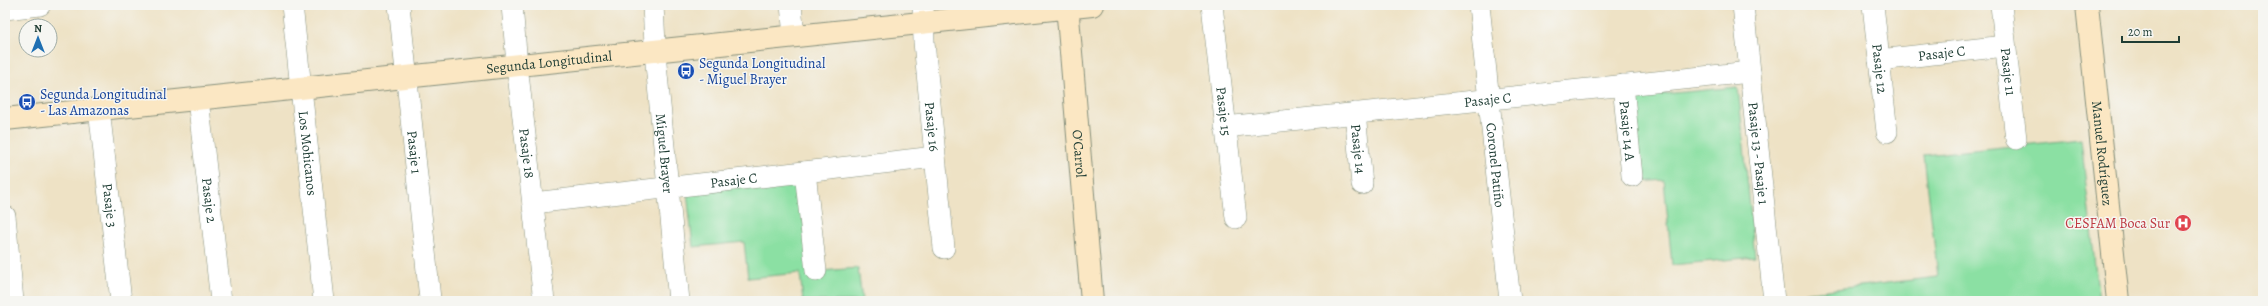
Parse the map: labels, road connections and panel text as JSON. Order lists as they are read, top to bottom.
{
  "streets": {
    "street": [
      "Pasaje C",
      "Segunda Longitudinal",
      "Pasaje 12",
      "Pasaje 11",
      "Pasaje 15",
      "Pasaje 16",
      "Pasaje 14 A",
      "Pasaje 14",
      "Pasaje 1",
      "Los Mohicanos",
      "Pasaje 18",
      "Miguel Brayer",
      "O'Carrol",
      "Pasaje 13 - Pasaje 1",
      "Manuel Rodríguez",
      "Coronel Patiño",
      "Pasaje 2",
      "Pasaje 3"
    ]
  },
  "crossings": [
    ["Pasaje C", "Pasaje 12"],
    ["Pasaje C", "Pasaje 11"],
    ["Pasaje C", "Pasaje 15"],
    ["Pasaje C", "Pasaje 16"],
    ["Pasaje C", "Pasaje 14 A"],
    ["Pasaje C", "Pasaje 14"],
    ["Pasaje C", "Pasaje 18"],
    ["Pasaje C", "Miguel Brayer"],
    ["Pasaje C", "Pasaje 13 - Pasaje 1"],
    ["Pasaje C", "Coronel Patiño"],
    ["Segunda Longitudinal", "Pasaje 16"],
    ["Segunda Longitudinal", "Pasaje 1"],
    ["Segunda Longitudinal", "Los Mohicanos"],
    ["Segunda Longitudinal", "Pasaje 18"],
    ["Segunda Longitudinal", "Miguel Brayer"],
    ["Segunda Longitudinal", "O'Carrol"],
    ["Segunda Longitudinal", "Pasaje 2"],
    ["Segunda Longitudinal", "Pasaje 3"]
  ],
  "places": {
    "bus stop": ["Segunda Longitudinal - Miguel Brayer", "Segunda Longitudinal - Las Amazonas"],
    "hospital": ["CESFAM Boca Sur"]
  },
  "scale_bar": "20 m",
  "north": "top"
}
